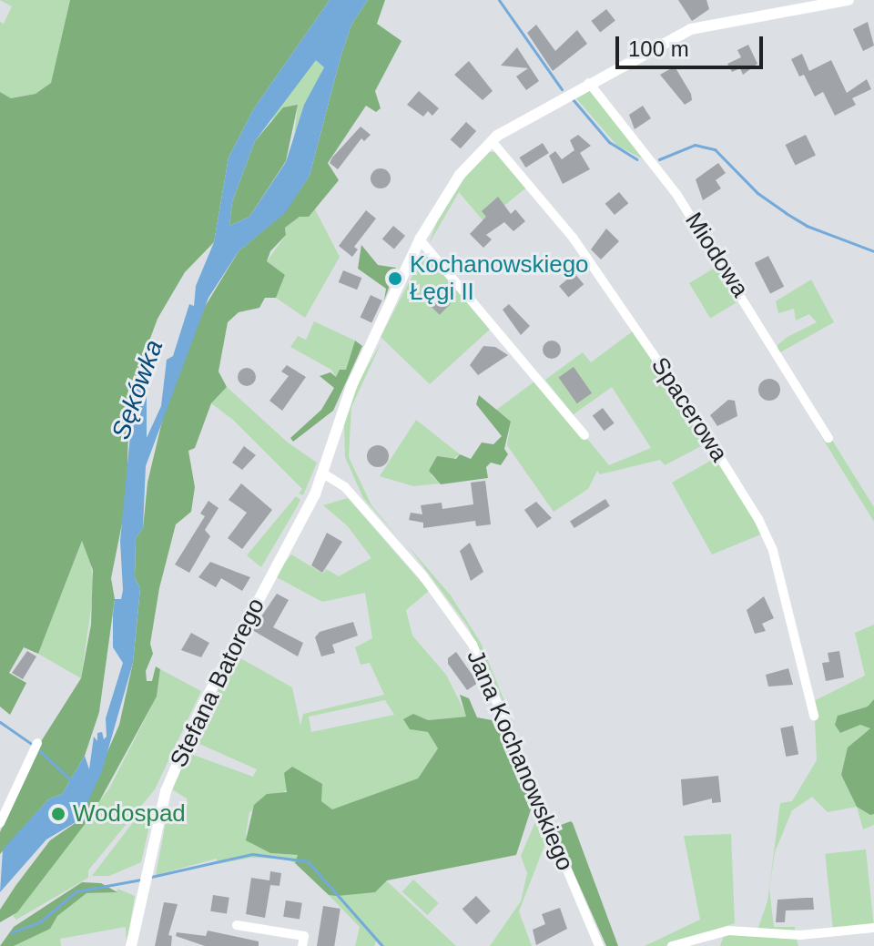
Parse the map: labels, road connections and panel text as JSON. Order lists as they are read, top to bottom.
{
  "streets": {
    "street": [
      "Miodowa",
      "Spacerowa",
      "Stefana Batorego",
      "Jana Kochanowskiego"
    ]
  },
  "crossings": [
    ["Stefana Batorego", "Jana Kochanowskiego"]
  ],
  "water": ["Sękówka"],
  "places": ["Kochanowskiego Łęgi II", "Wodospad"],
  "scale_bar": "100 m"
}
